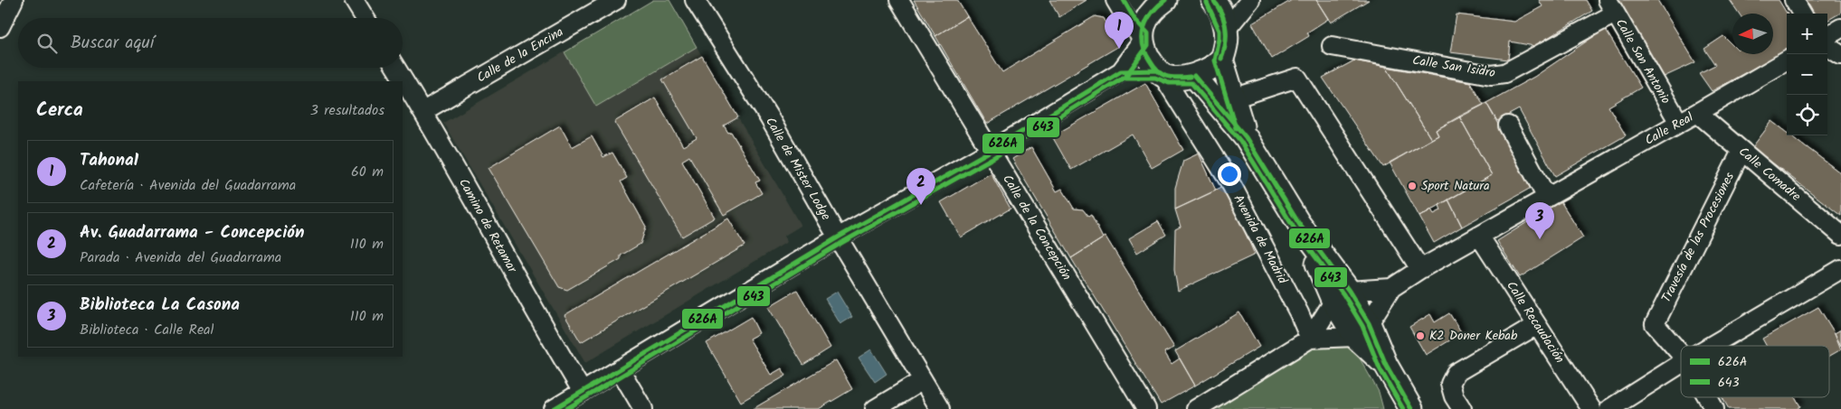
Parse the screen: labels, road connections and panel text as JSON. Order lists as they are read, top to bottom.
{
  "streets": {
    "street": [
      "Calle de la Encina",
      "Calle San Antonio",
      "Calle San Isidro",
      "Calle Real",
      "Calle de Mister Lodge",
      "Calle Comadre",
      "Camino de Retamar",
      "Calle de la Concepción",
      "Travesía de las Procesiones",
      "Avenida de Madrid",
      "Calle Recaudación"
    ]
  },
  "crossings": [
    ["Calle de la Encina", "Camino de Retamar"],
    ["Calle San Antonio", "Calle San Isidro"],
    ["Calle San Antonio", "Calle Real"],
    ["Calle Real", "Calle Comadre"],
    ["Calle Real", "Calle Recaudación"],
    ["Calle Comadre", "Travesía de las Procesiones"]
  ],
  "places": ["Sport Natura", "K2 Doner Kebab"],
  "lines": ["transit line 626A", "transit line 643"],
  "legend": ["626A", "643"],
  "north": "left",
  "page": {
    "pins": ["1", "2", "3"],
    "map_buttons": ["+", "−"],
    "search": "Buscar aquí",
    "heading": ["Cerca", "3 resultados"],
    "list": [
      {
        "mark": "1",
        "name": "Tahona1",
        "note": "Cafetería · Avenida del Guadarrama",
        "value": "60 m"
      },
      {
        "mark": "2",
        "name": "Av. Guadarrama - Concepción",
        "note": "Parada · Avenida del Guadarrama",
        "value": "110 m"
      },
      {
        "mark": "3",
        "name": "Biblioteca La Casona",
        "note": "Biblioteca · Calle Real",
        "value": "110 m"
      }
    ]
  }
}
